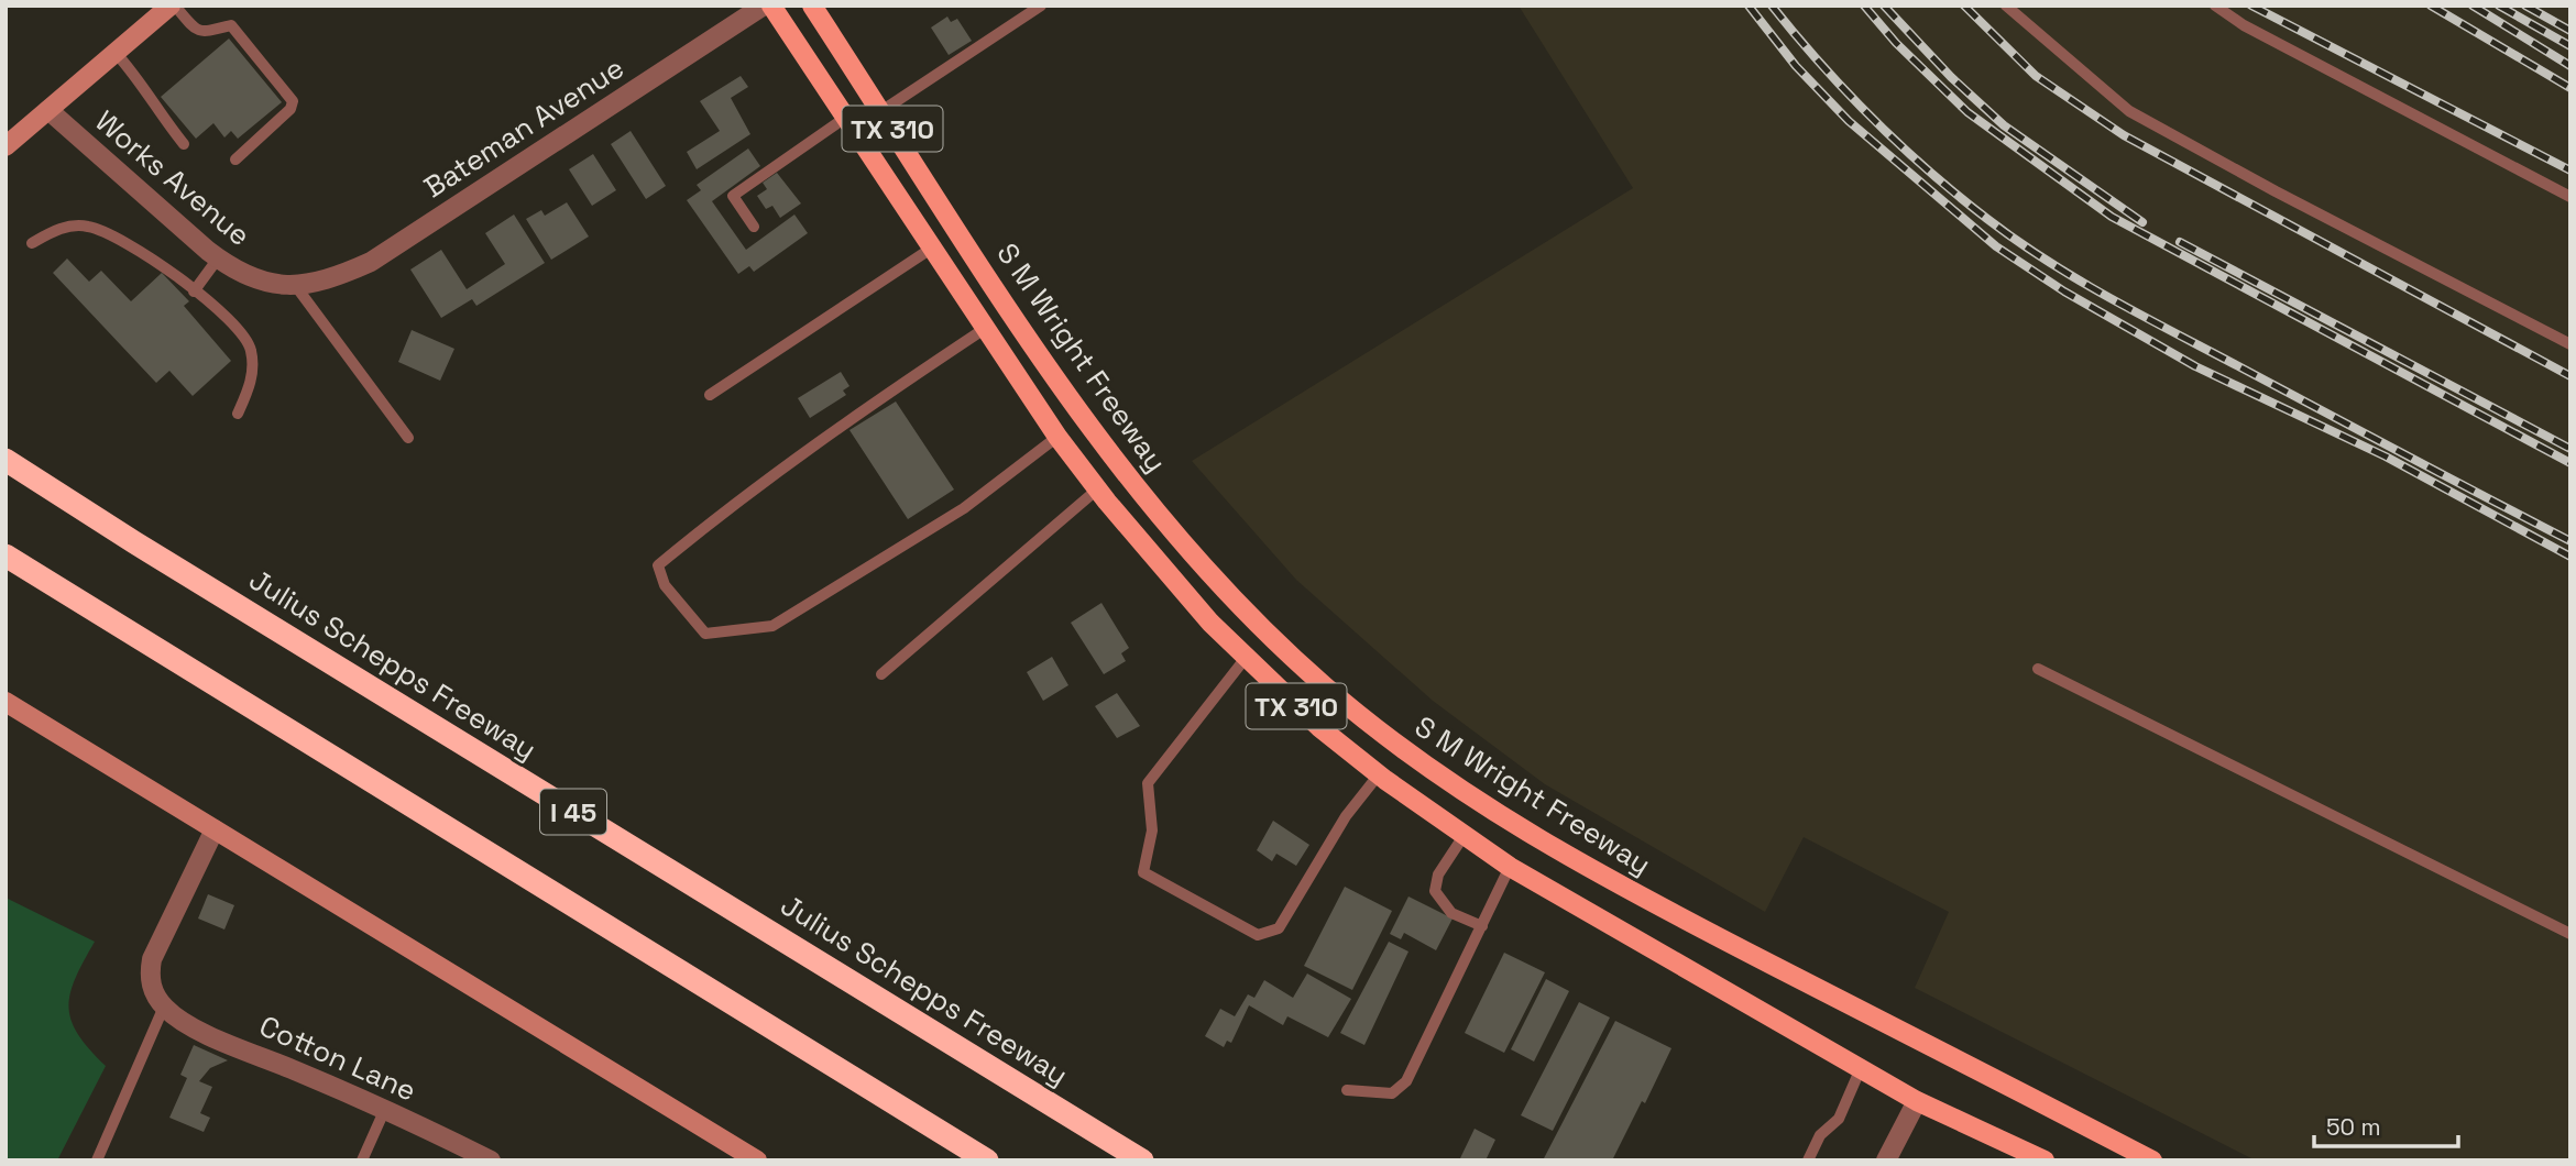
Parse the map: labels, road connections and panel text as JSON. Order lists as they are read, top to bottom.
{
  "streets": {
    "highway": ["Julius Schepps Freeway", "I 45"],
    "main road": ["TX 310", "S M Wright Freeway"],
    "street": ["Bateman Avenue", "Works Avenue", "Cotton Lane"]
  },
  "crossings": [
    ["Bateman Avenue", "Works Avenue"]
  ],
  "scale_bar": "50 m"
}
